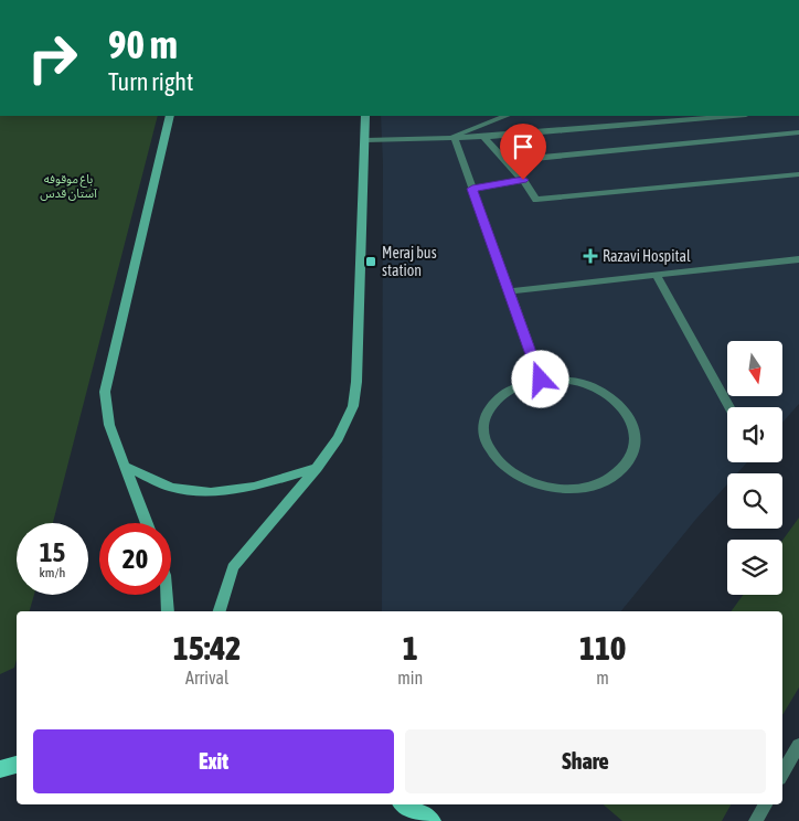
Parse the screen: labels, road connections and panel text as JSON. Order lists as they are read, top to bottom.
{
  "parks": ["باغ موقوفه آستان قدس"],
  "places": {
    "health": ["Razavi Hospital"],
    "transit": ["Meraj bus station"]
  },
  "north": "bottom",
  "page": {
    "turn": ["90 m", "Turn right"],
    "speed": "15 km/h",
    "limit": "20",
    "eta": [
      "15:42",
      "Arrival",
      "1",
      "min",
      "110",
      "m"
    ],
    "buttons": ["Exit", "Share"]
  }
}
